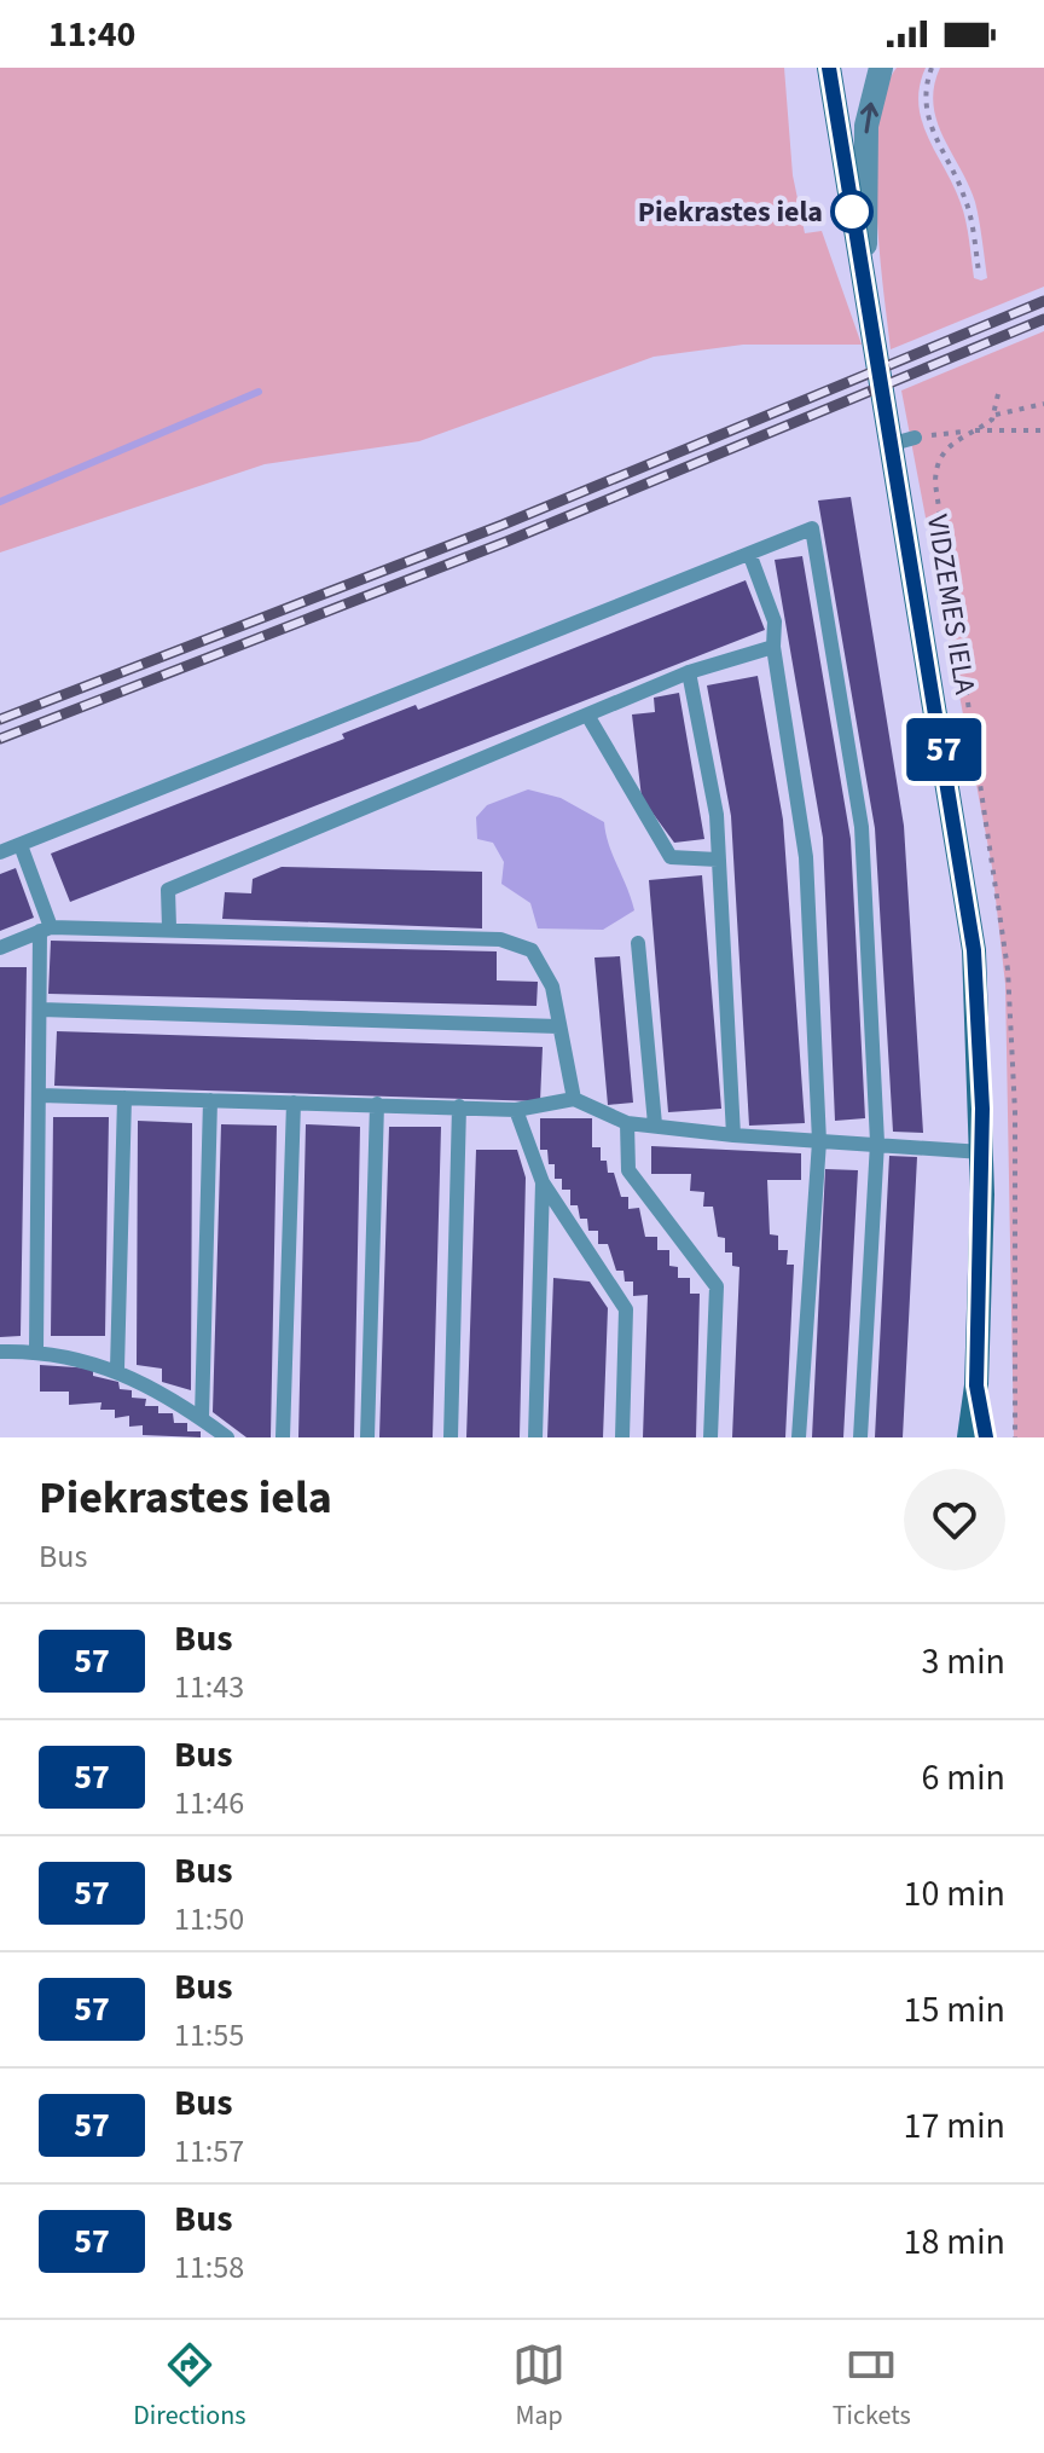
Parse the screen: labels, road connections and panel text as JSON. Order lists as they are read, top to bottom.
{
  "streets": {
    "street": ["VIDZEMES IELA"]
  },
  "places": ["Piekrastes iela"],
  "lines": ["bus line 57"],
  "page": {
    "status": "11:40",
    "on_map": "57",
    "heading": ["Piekrastes iela", "Bus"],
    "list": [
      {
        "mark": "57",
        "name": "Bus",
        "note": "11:43",
        "value": "3 min"
      },
      {
        "mark": "57",
        "name": "Bus",
        "note": "11:46",
        "value": "6 min"
      },
      {
        "mark": "57",
        "name": "Bus",
        "note": "11:50",
        "value": "10 min"
      },
      {
        "mark": "57",
        "name": "Bus",
        "note": "11:55",
        "value": "15 min"
      },
      {
        "mark": "57",
        "name": "Bus",
        "note": "11:57",
        "value": "17 min"
      },
      {
        "mark": "57",
        "name": "Bus",
        "note": "11:58",
        "value": "18 min"
      }
    ],
    "tabs": ["Directions", "Map", "Tickets"]
  }
}
